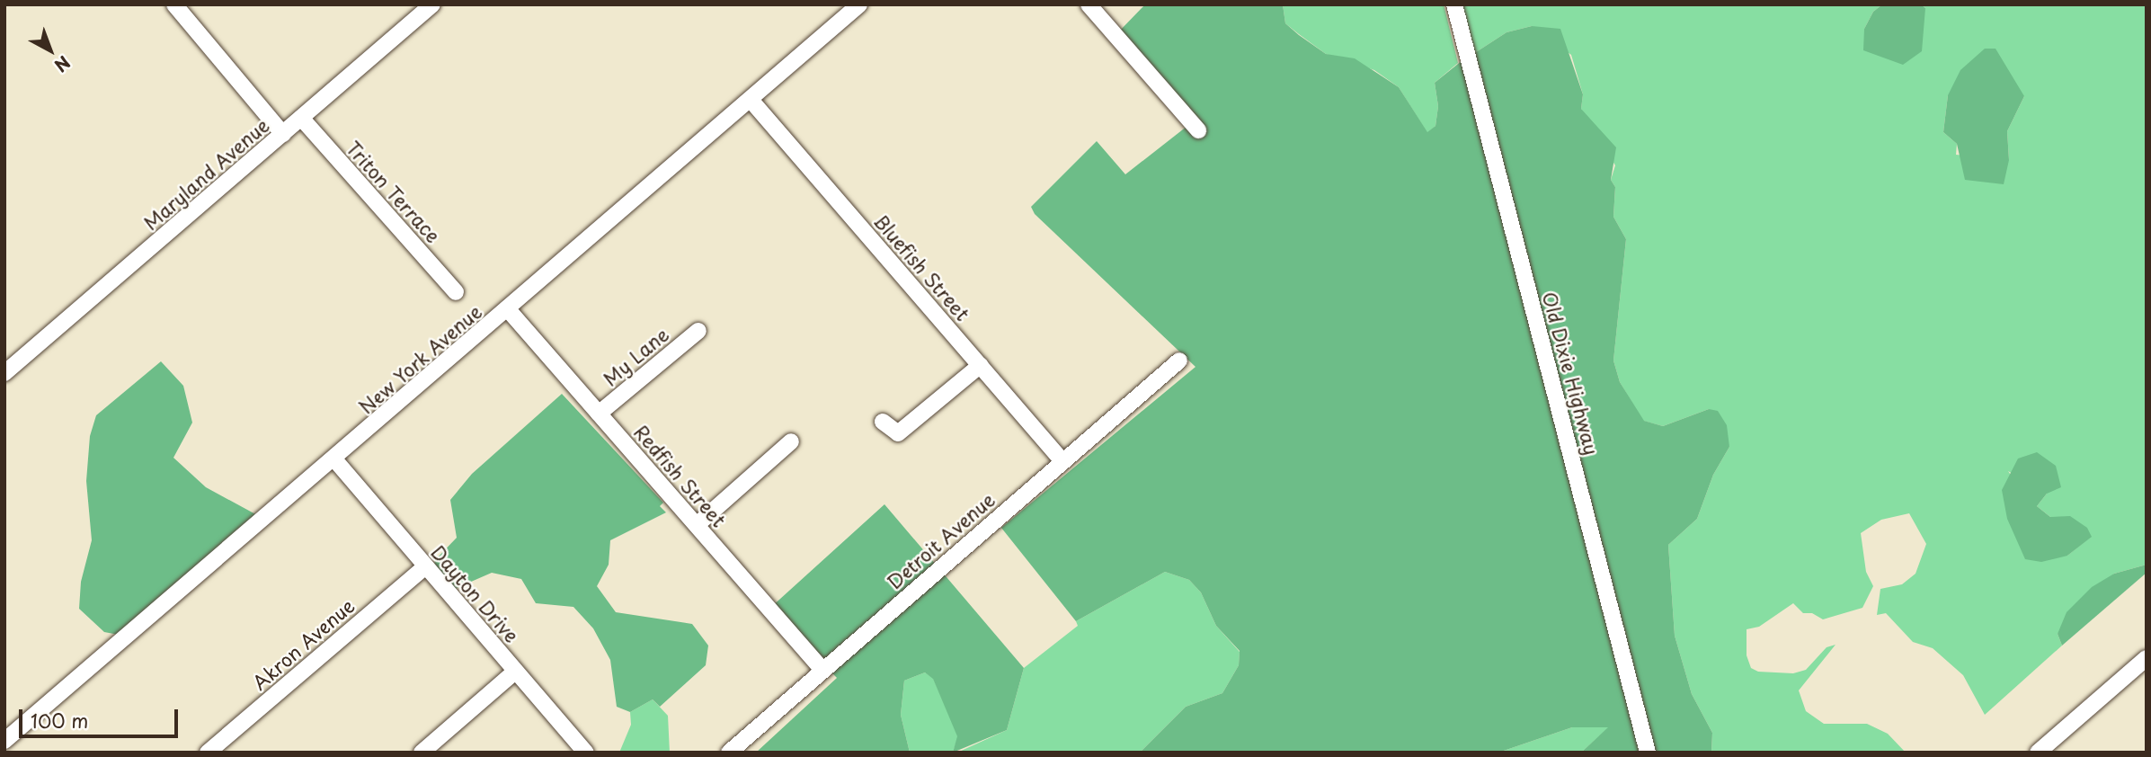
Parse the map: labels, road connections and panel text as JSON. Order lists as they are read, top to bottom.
{
  "streets": {
    "street": [
      "Maryland Avenue",
      "Triton Terrace",
      "Bluefish Street",
      "My Lane",
      "New York Avenue",
      "Old Dixie Highway",
      "Redfish Street",
      "Detroit Avenue",
      "Dayton Drive",
      "Akron Avenue"
    ]
  },
  "crossings": [
    ["Maryland Avenue", "Triton Terrace"],
    ["Bluefish Street", "New York Avenue"],
    ["Bluefish Street", "Detroit Avenue"],
    ["My Lane", "Redfish Street"],
    ["New York Avenue", "Redfish Street"],
    ["New York Avenue", "Dayton Drive"],
    ["Redfish Street", "Detroit Avenue"],
    ["Dayton Drive", "Akron Avenue"]
  ],
  "scale_bar": "100 m",
  "north": "bottom right"
}
